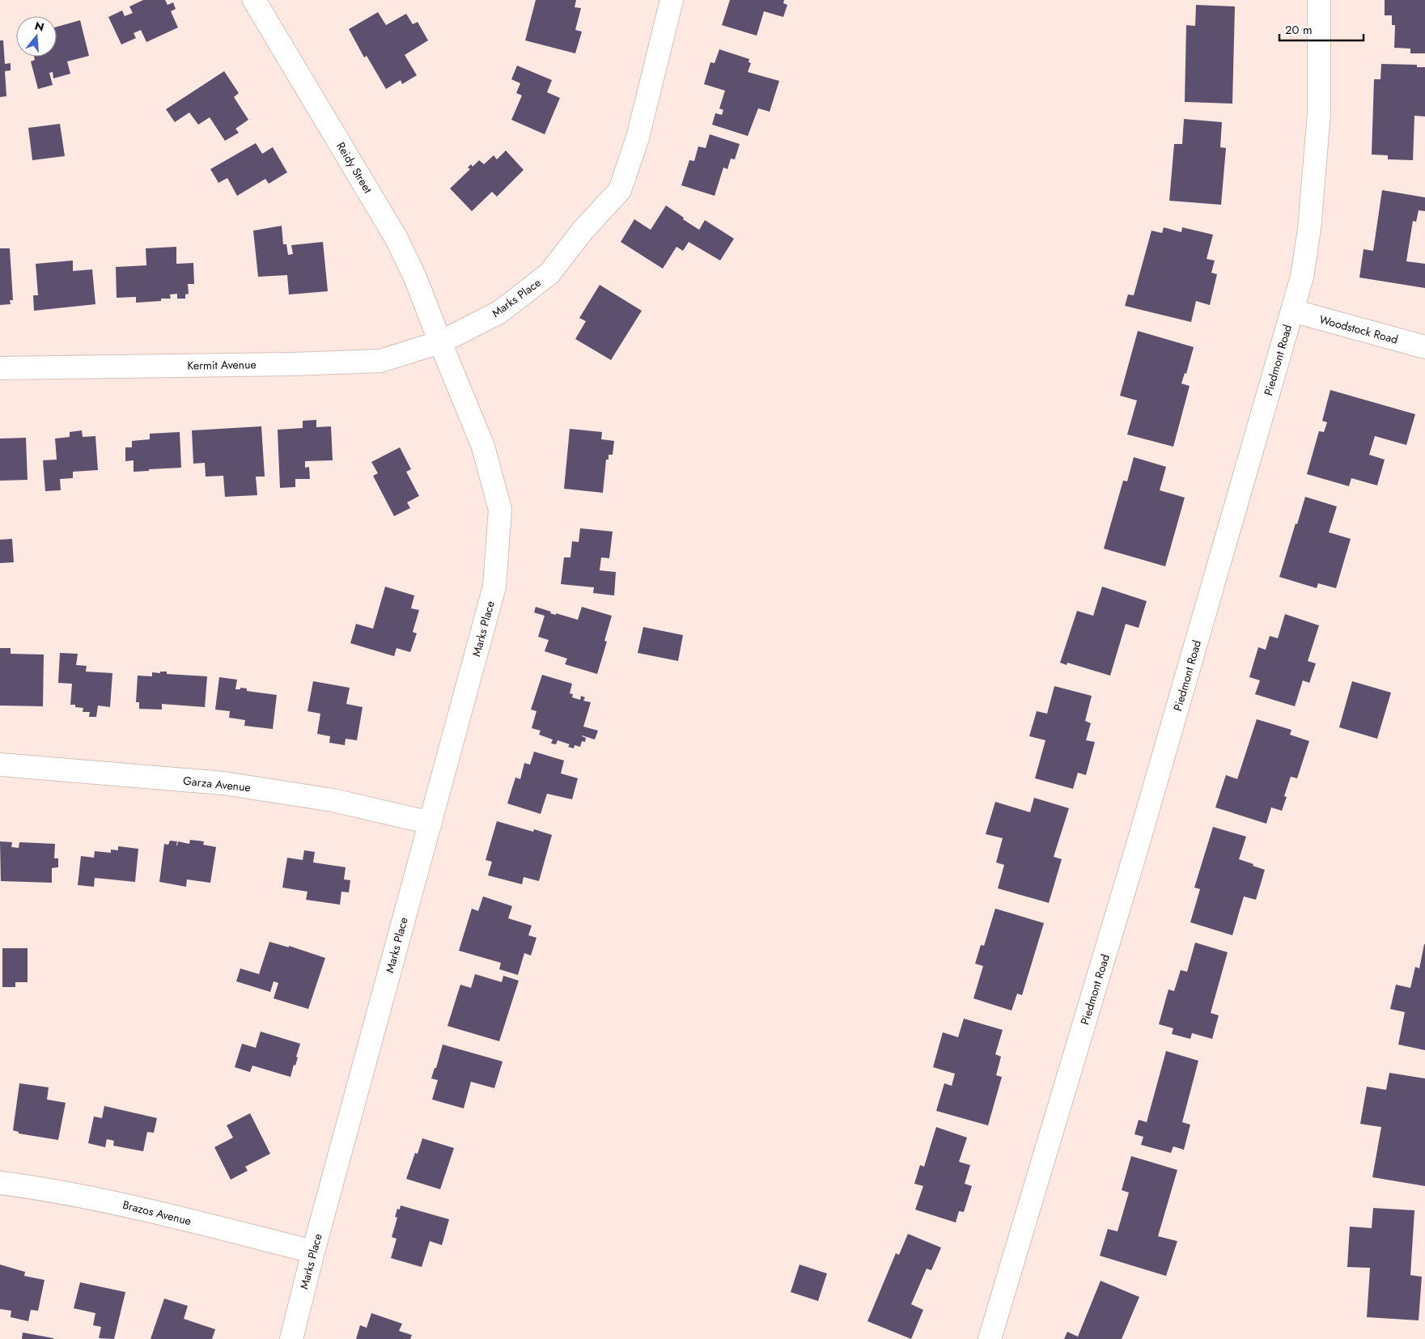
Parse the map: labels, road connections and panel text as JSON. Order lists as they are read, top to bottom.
{
  "streets": {
    "street": [
      "Reidy Street",
      "Marks Place",
      "Woodstock Road",
      "Piedmont Road",
      "Kermit Avenue",
      "Garza Avenue",
      "Brazos Avenue"
    ]
  },
  "crossings": [
    ["Reidy Street", "Marks Place"],
    ["Reidy Street", "Kermit Avenue"],
    ["Marks Place", "Kermit Avenue"],
    ["Marks Place", "Garza Avenue"],
    ["Marks Place", "Brazos Avenue"],
    ["Woodstock Road", "Piedmont Road"]
  ],
  "scale_bar": "20 m",
  "north": "top"
}
